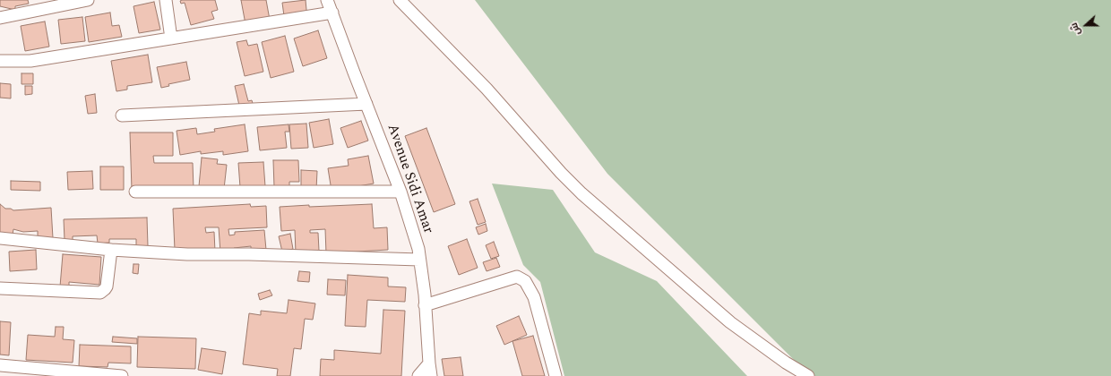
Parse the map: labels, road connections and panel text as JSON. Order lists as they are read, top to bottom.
{
  "streets": {
    "street": ["Avenue Sidi Amar"]
  },
  "north": "left"
}
